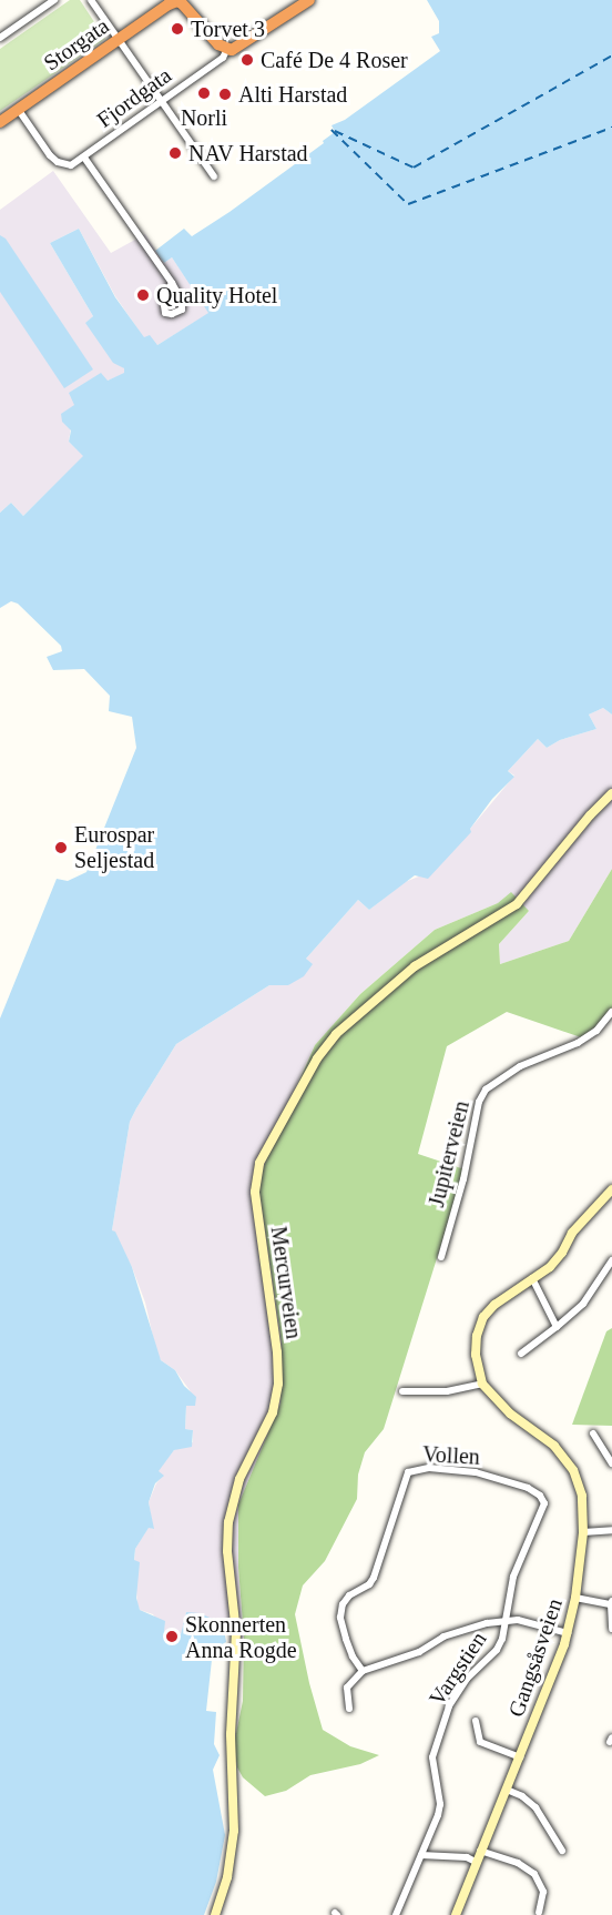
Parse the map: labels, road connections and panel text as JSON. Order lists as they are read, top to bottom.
{
  "streets": {
    "highway": ["Storgata", "Fjordgata"],
    "main road": ["Mercurveien", "Gangsåsveien"],
    "street": ["Jupiterveien", "Vollen", "Vargstien"]
  },
  "crossings": [
    ["Storgata", "Fjordgata"],
    ["Vollen", "Vargstien"]
  ],
  "places": [
    "Torvet 3",
    "Café De 4 Roser",
    "Norli",
    "Alti Harstad",
    "NAV Harstad",
    "Quality Hotel",
    "Eurospar Seljestad",
    "Skonnerten Anna Rogde"
  ]
}
